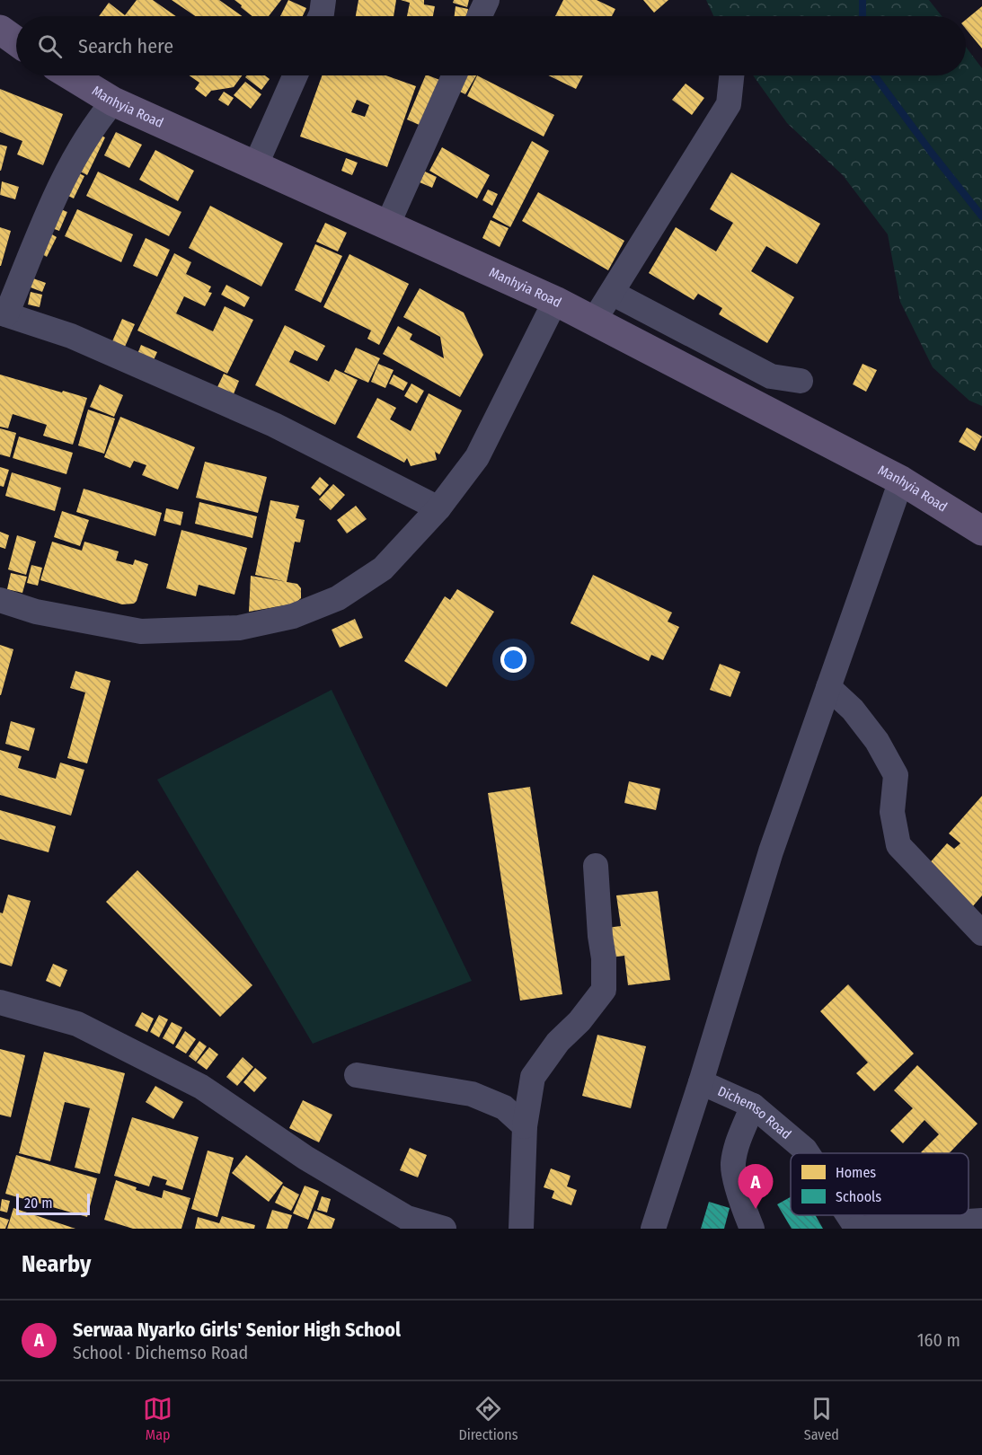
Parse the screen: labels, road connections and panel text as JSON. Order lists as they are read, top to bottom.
{
  "streets": {
    "main road": ["Manhyia Road"],
    "street": ["Dichemso Road"]
  },
  "legend": ["Homes", "Schools"],
  "scale_bar": "20 m",
  "page": {
    "search": "Search here",
    "pins": "A",
    "scale": "20 m",
    "heading": "Nearby",
    "list": [
      {
        "mark": "A",
        "name": "Serwaa Nyarko Girls' Senior High School",
        "note": "School · Dichemso Road",
        "value": "160 m"
      }
    ],
    "nav": ["Map", "Directions", "Saved"]
  }
}
